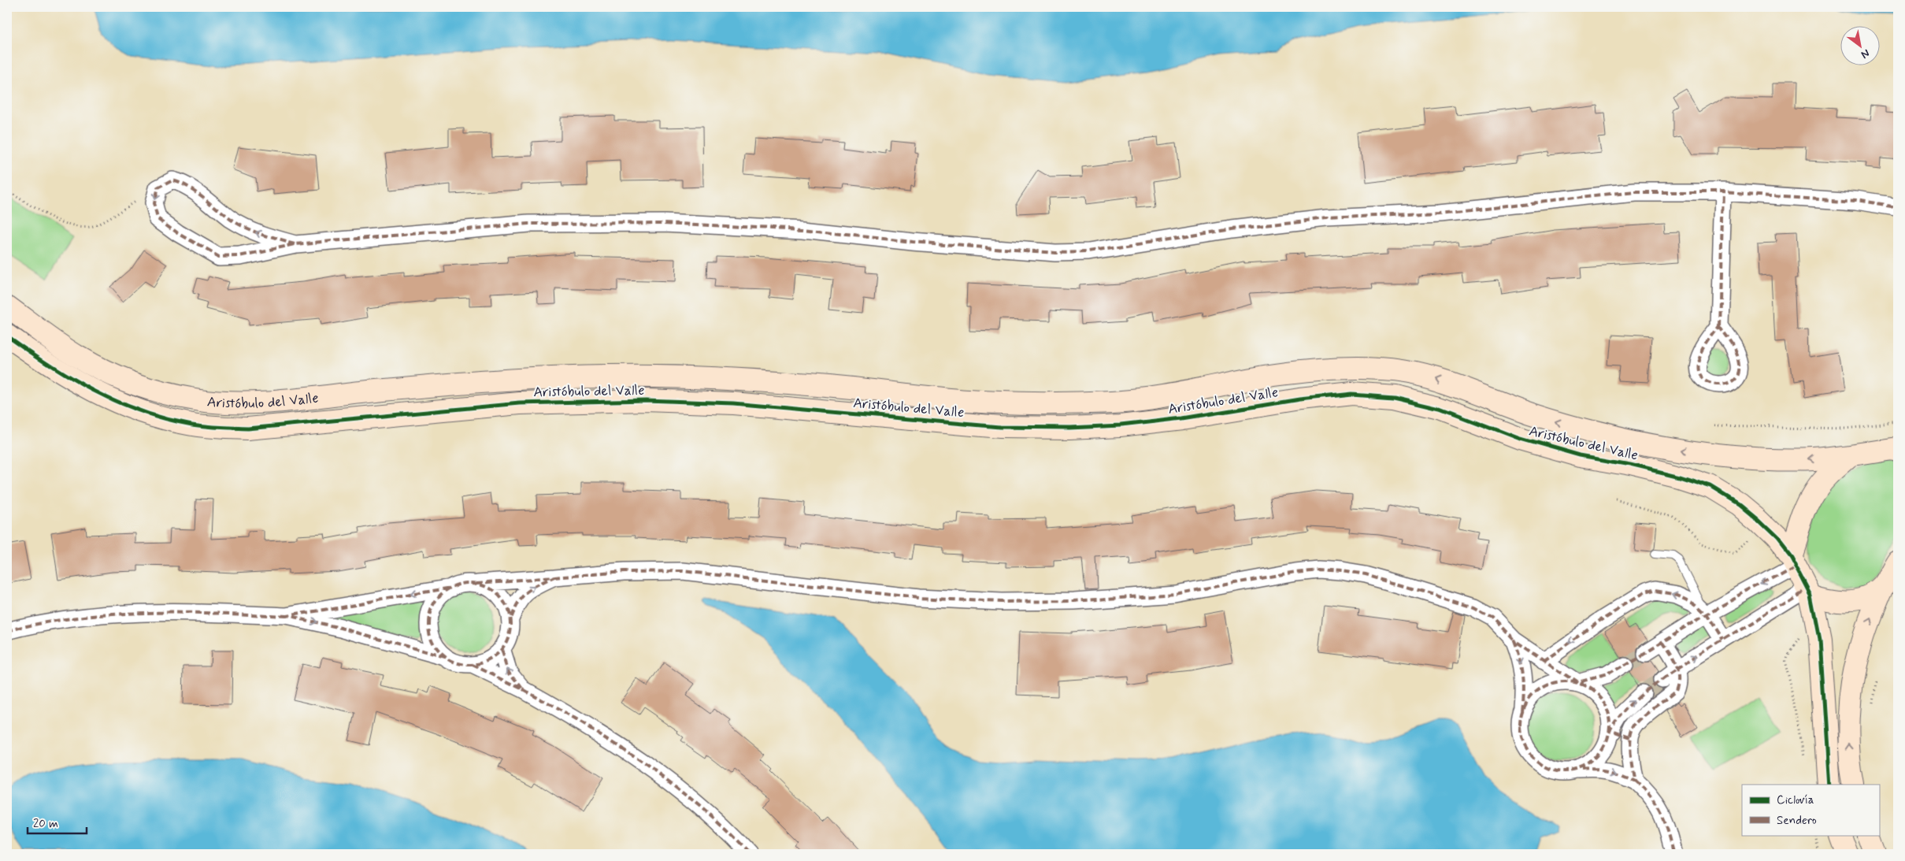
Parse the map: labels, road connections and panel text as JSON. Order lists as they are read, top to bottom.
{
  "streets": {
    "street": ["Aristóbulo del Valle"]
  },
  "legend": ["Ciclovía", "Sendero"],
  "scale_bar": "20 m",
  "north": "bottom right"
}
